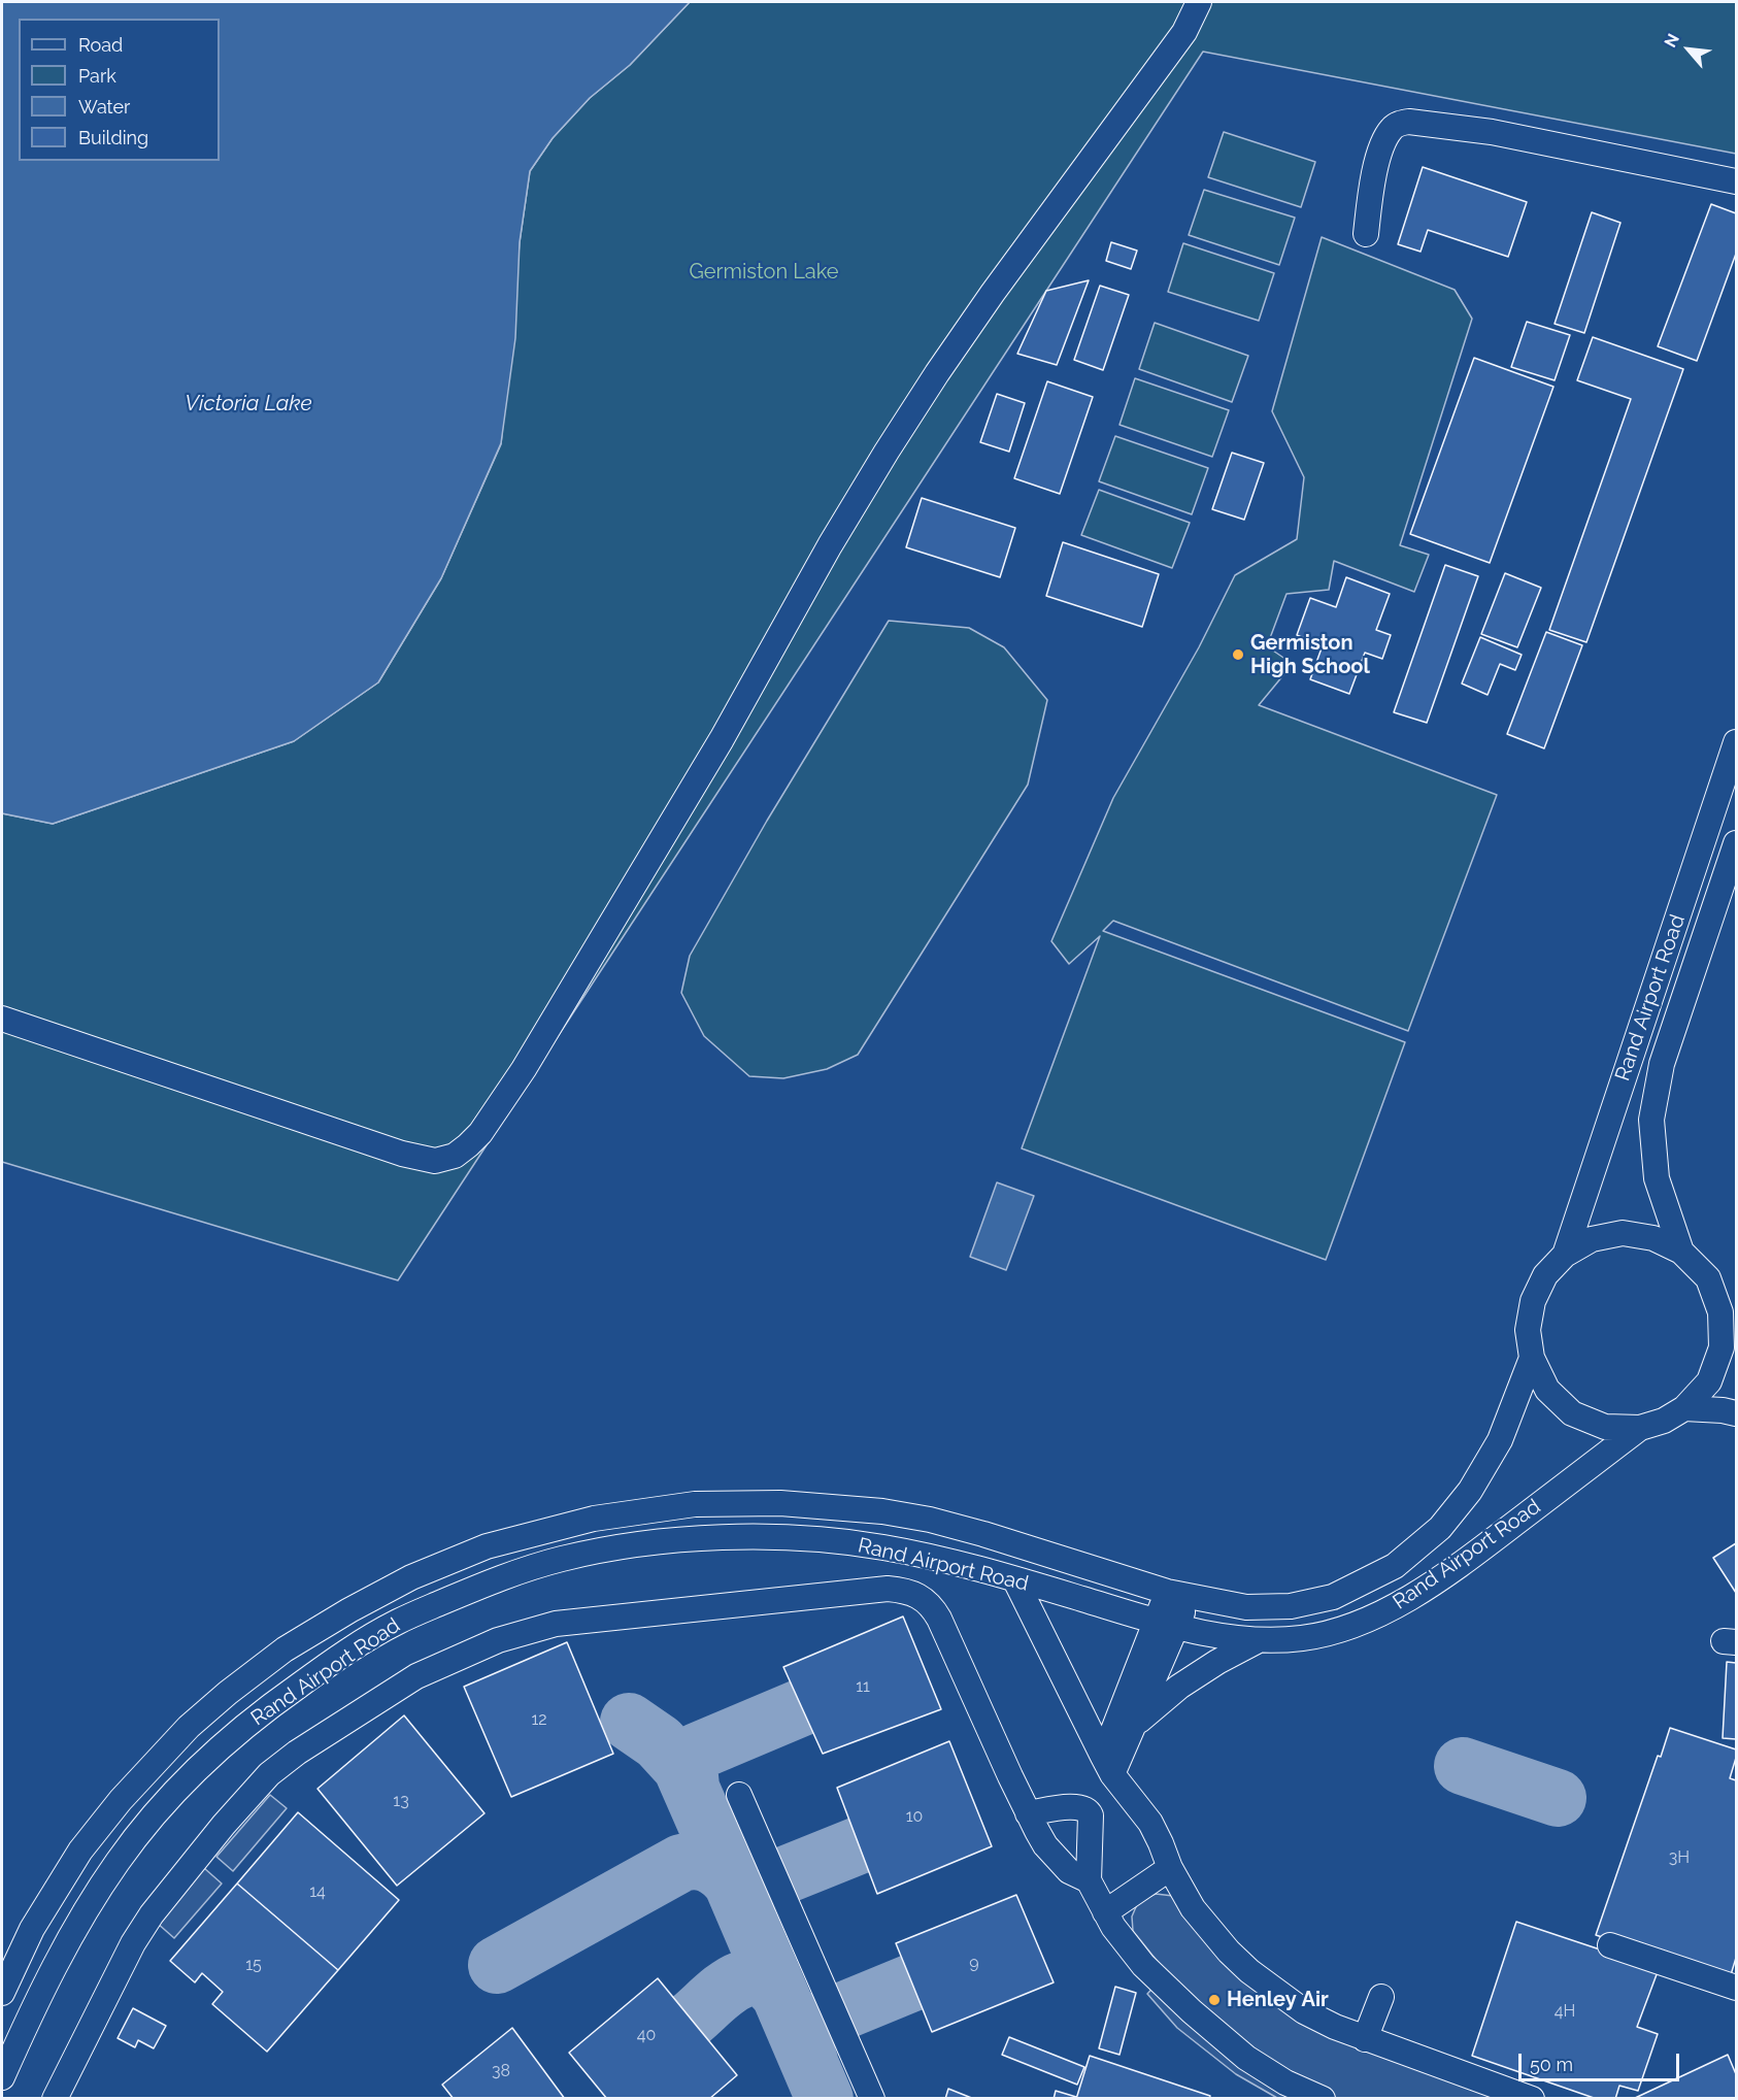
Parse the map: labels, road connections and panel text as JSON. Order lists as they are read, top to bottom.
{
  "streets": {
    "street": ["Rand Airport Road"]
  },
  "water": ["Victoria Lake"],
  "parks": ["Germiston Lake"],
  "places": ["Germiston High School", "Henley Air"],
  "house_numbers": [
    "11",
    "12",
    "13",
    "10",
    "3H",
    "14",
    "9",
    "15",
    "4H",
    "40",
    "38"
  ],
  "legend": [
    "Road",
    "Park",
    "Water",
    "Building"
  ],
  "scale_bar": "50 m",
  "north": "top left"
}
